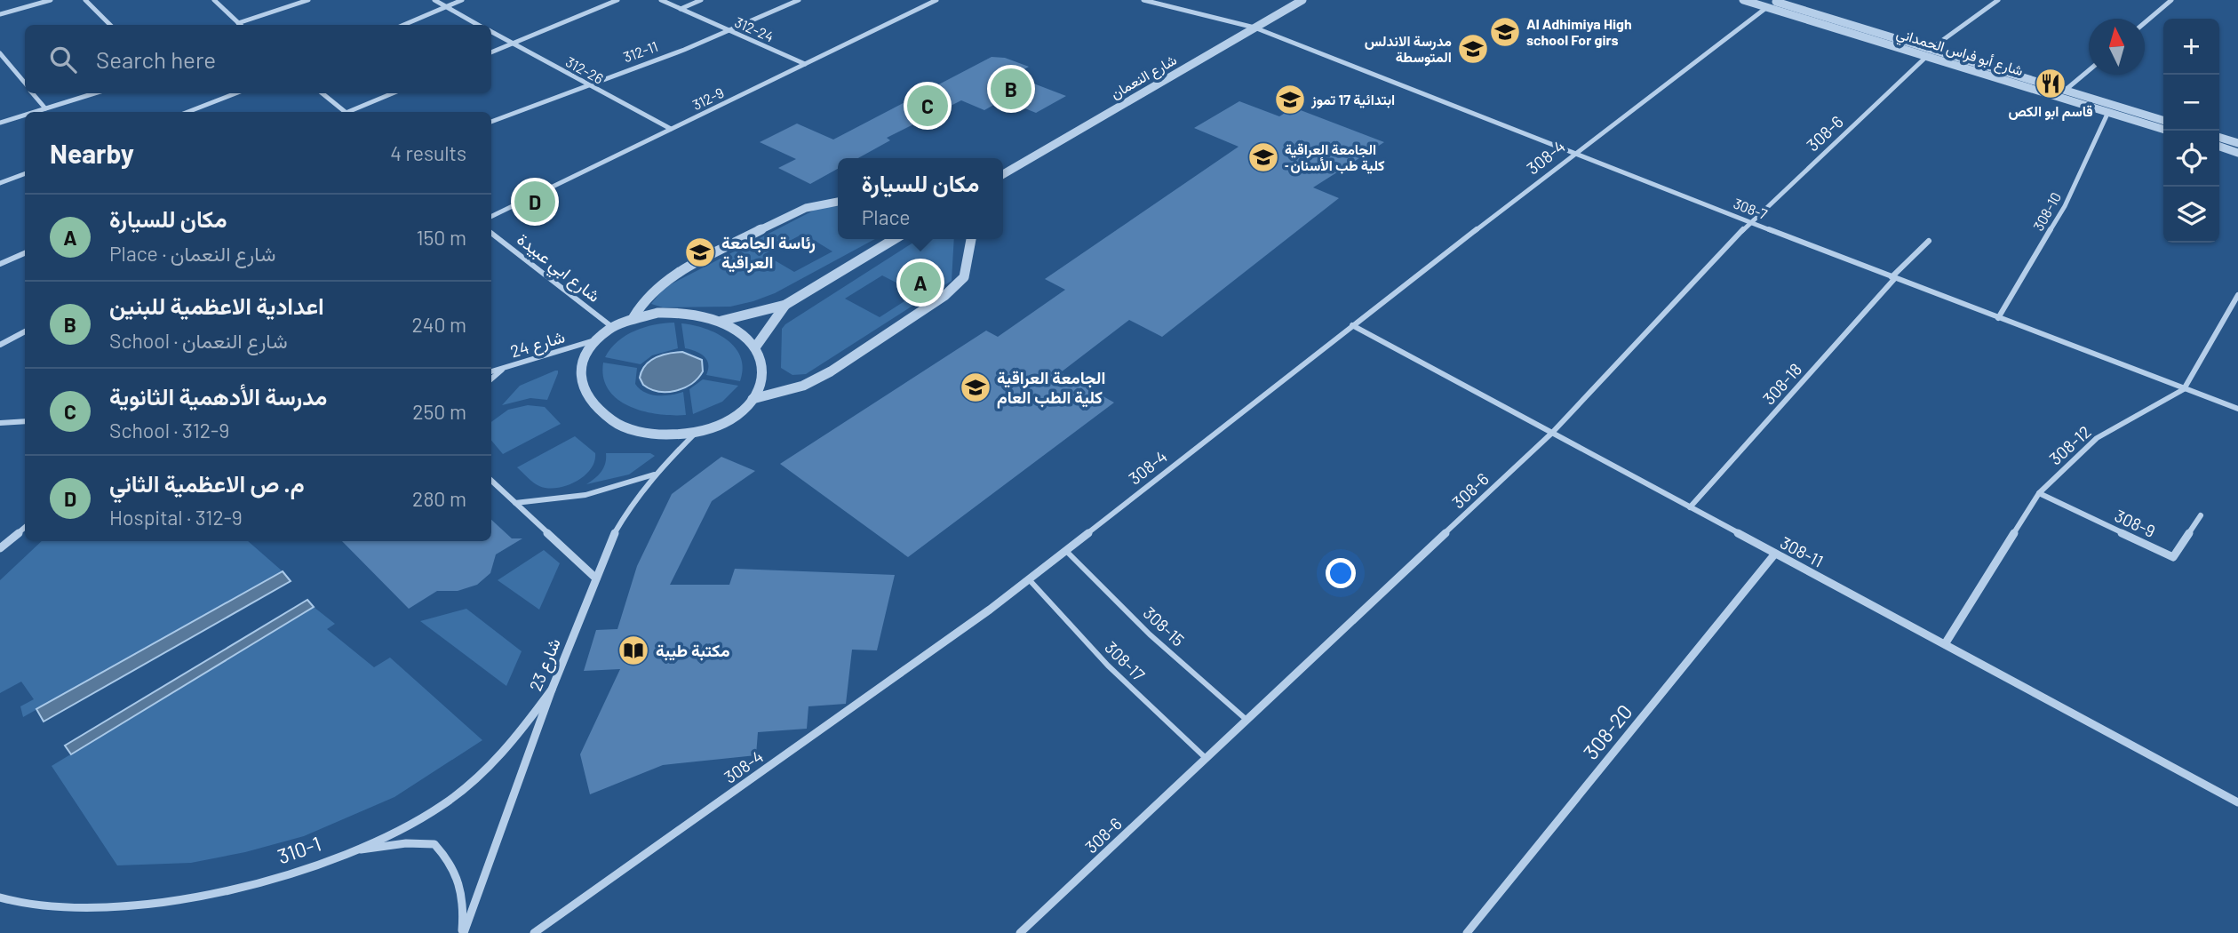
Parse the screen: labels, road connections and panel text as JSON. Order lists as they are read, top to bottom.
{
  "streets": {
    "street": [
      "312-24",
      "312-11",
      "شارع أبو فراس الحمداني",
      "312-26",
      "شارع النعمان",
      "312-9",
      "308-6",
      "308-4",
      "308-7",
      "308-10",
      "شارع ابي عبيدة",
      "شارع 24",
      "308-18",
      "308-12",
      "308-9",
      "308-11",
      "شارع 23",
      "308-20",
      "310-1"
    ],
    "lane": ["308-15", "308-17"]
  },
  "crossings": [
    ["312-24", "312-11"],
    ["312-24", "312-9"],
    ["312-11", "312-26"],
    ["شارع أبو فراس الحمداني", "308-6"],
    ["شارع أبو فراس الحمداني", "308-4"],
    ["شارع أبو فراس الحمداني", "308-10"],
    ["312-26", "312-9"],
    ["شارع النعمان", "308-7"],
    ["308-6", "308-7"],
    ["308-6", "308-11"],
    ["308-6", "308-15"],
    ["308-6", "308-17"],
    ["308-4", "308-7"],
    ["308-4", "308-11"],
    ["308-4", "308-15"],
    ["308-4", "308-17"],
    ["308-7", "308-10"],
    ["308-7", "308-18"],
    ["308-7", "308-12"],
    ["شارع ابي عبيدة", "شارع 24"],
    ["شارع ابي عبيدة", "شارع 23"],
    ["شارع 24", "شارع 23"],
    ["308-18", "308-11"],
    ["308-12", "308-9"],
    ["308-12", "308-11"],
    ["308-11", "308-20"],
    ["شارع 23", "310-1"]
  ],
  "places": {
    "school or university": [
      "Al Adhimiya High school For girs",
      "مدرسة الاندلس المتوسطة",
      "ابتدائية 17 تموز",
      "الجامعة العراقية -كلية طب الأسنان",
      "رئاسة الجامعة العراقية",
      "الجامعة العراقية كلية الطب العام"
    ],
    "restaurant": ["قاسم ابو الكص"],
    "library": ["مكتبة طيبة"]
  },
  "north": "top",
  "page": {
    "map_buttons": ["+", "−"],
    "search": "Search here",
    "pins": [
      "B",
      "C",
      "D",
      "A"
    ],
    "heading": ["Nearby", "4 results"],
    "popup": ["مكان للسيارة", "Place"],
    "list": [
      {
        "mark": "A",
        "name": "مكان للسيارة",
        "note": "Place · شارع النعمان",
        "value": "150 m"
      },
      {
        "mark": "B",
        "name": "اعدادية الاعظمية للبنين",
        "note": "School · شارع النعمان",
        "value": "240 m"
      },
      {
        "mark": "C",
        "name": "مدرسة الأدهمية الثانوية",
        "note": "School · 312-9",
        "value": "250 m"
      },
      {
        "mark": "D",
        "name": "م. ص الاعظمية الثاني",
        "note": "Hospital · 312-9",
        "value": "280 m"
      }
    ]
  }
}
